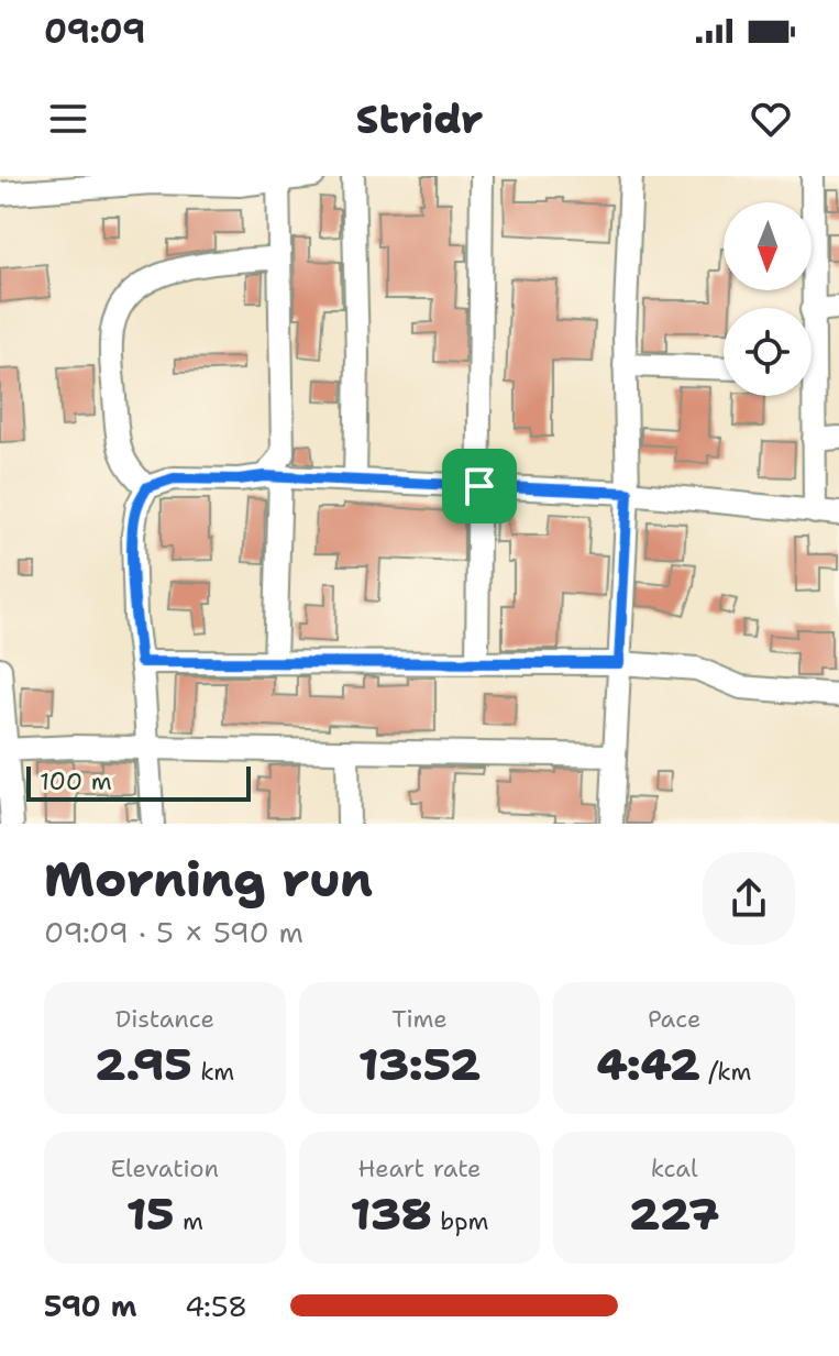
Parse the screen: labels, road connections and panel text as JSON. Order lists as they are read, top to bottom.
{
  "scale_bar": "100 m",
  "north": "bottom",
  "page": {
    "status": "09:09",
    "header": "Stridr",
    "scale": "100 m",
    "heading": ["Morning run", "09:09 · 5 × 590 m"],
    "stats": [
      ["Distance", "2.95 km"],
      ["Time", "13:52"],
      ["Pace", "4:42 /km"],
      ["Elevation", "15 m"],
      ["Heart rate", "138 bpm"],
      ["kcal", "227"]
    ],
    "list": [
      {
        "name": "590 m",
        "note": "4:58"
      }
    ]
  }
}
